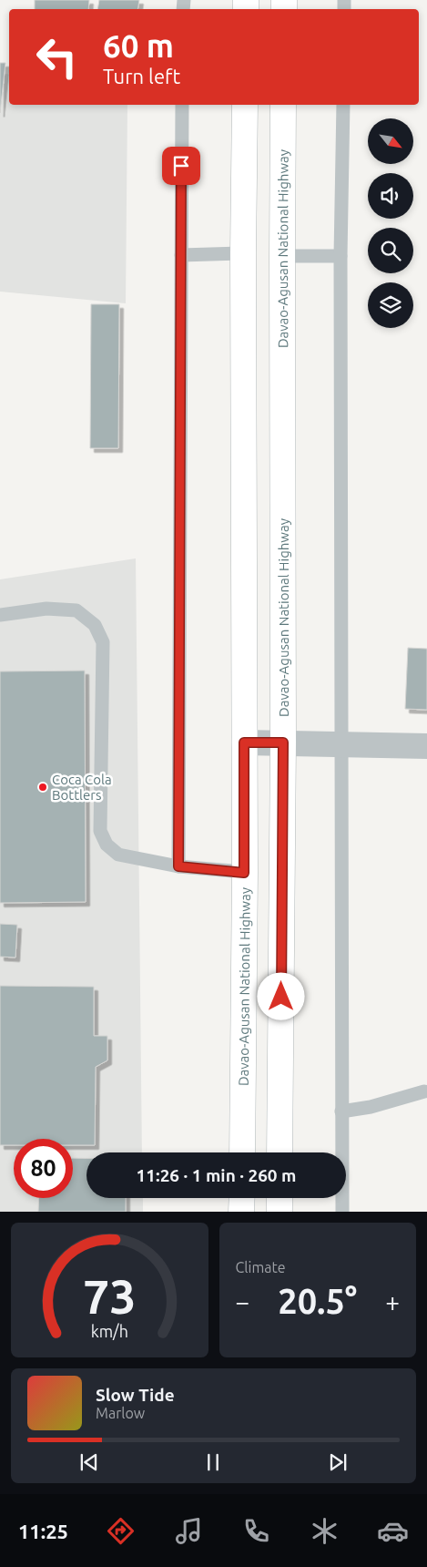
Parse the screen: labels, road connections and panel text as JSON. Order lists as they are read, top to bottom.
{
  "streets": {
    "highway": ["Davao-Agusan National Highway"]
  },
  "places": ["Coca Cola Bottlers"],
  "north": "bottom right",
  "page": {
    "turn": ["60 m", "Turn left"],
    "limit": "80",
    "trip": "11:26 · 1 min · 260 m",
    "tile": "Climate",
    "heat": ["−", "20.5°", "+"],
    "song": ["Slow Tide", "Marlow"],
    "tabs": "11:25",
    "gauge": ["73", "km/h"]
  }
}
